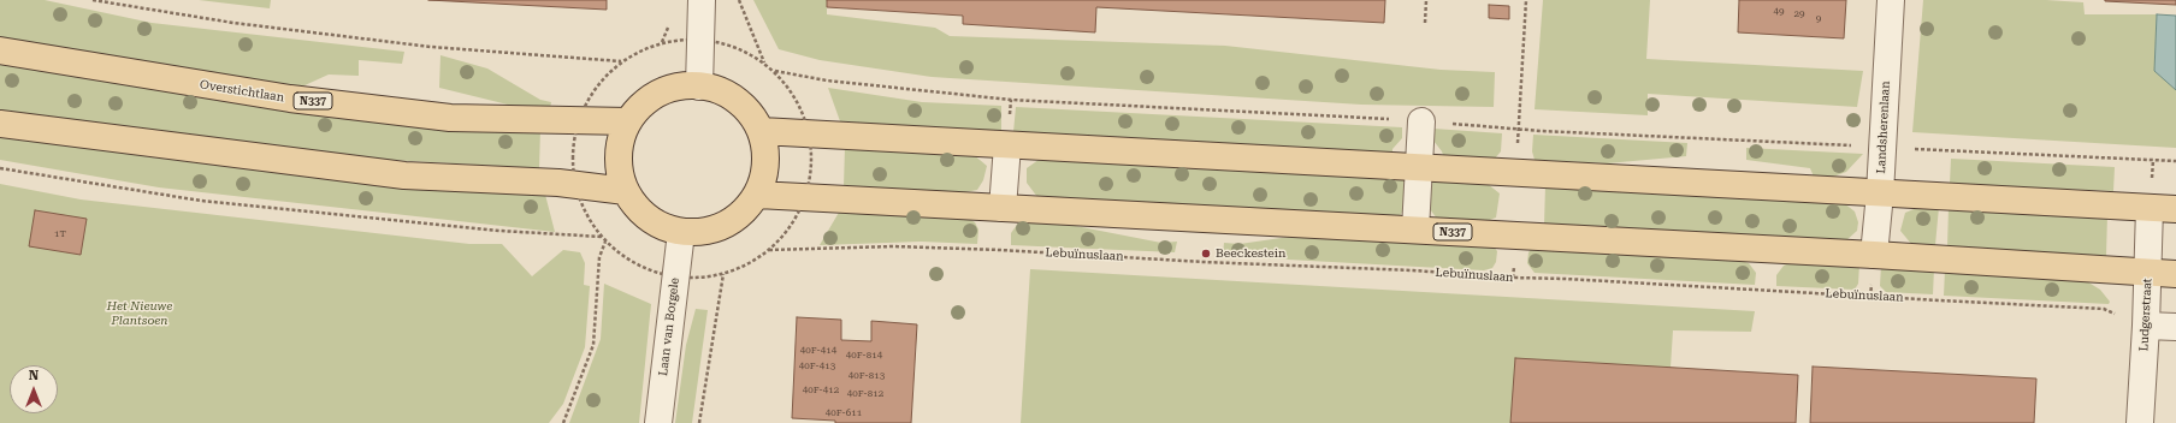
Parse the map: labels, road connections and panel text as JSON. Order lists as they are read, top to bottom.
{
  "streets": {
    "main road": ["Overstichtlaan", "N337"],
    "street": ["Landsherenlaan", "Ludgerstraat", "Laan van Borgele"],
    "path": ["Lebuïnuslaan"]
  },
  "crossings": [
    ["Overstichtlaan", "N337"],
    ["Overstichtlaan", "Laan van Borgele"],
    ["N337", "Landsherenlaan"],
    ["N337", "Ludgerstraat"],
    ["N337", "Laan van Borgele"],
    ["Lebuïnuslaan", "Ludgerstraat"]
  ],
  "parks": ["Het Nieuwe Plantsoen"],
  "places": ["Beeckestein"],
  "house_numbers": [
    "49",
    "29",
    "9",
    "1T",
    "40F-414",
    "40F-814",
    "40F-413",
    "40F-813",
    "40F-412",
    "40F-812",
    "40F-611"
  ],
  "north": "top"
}
